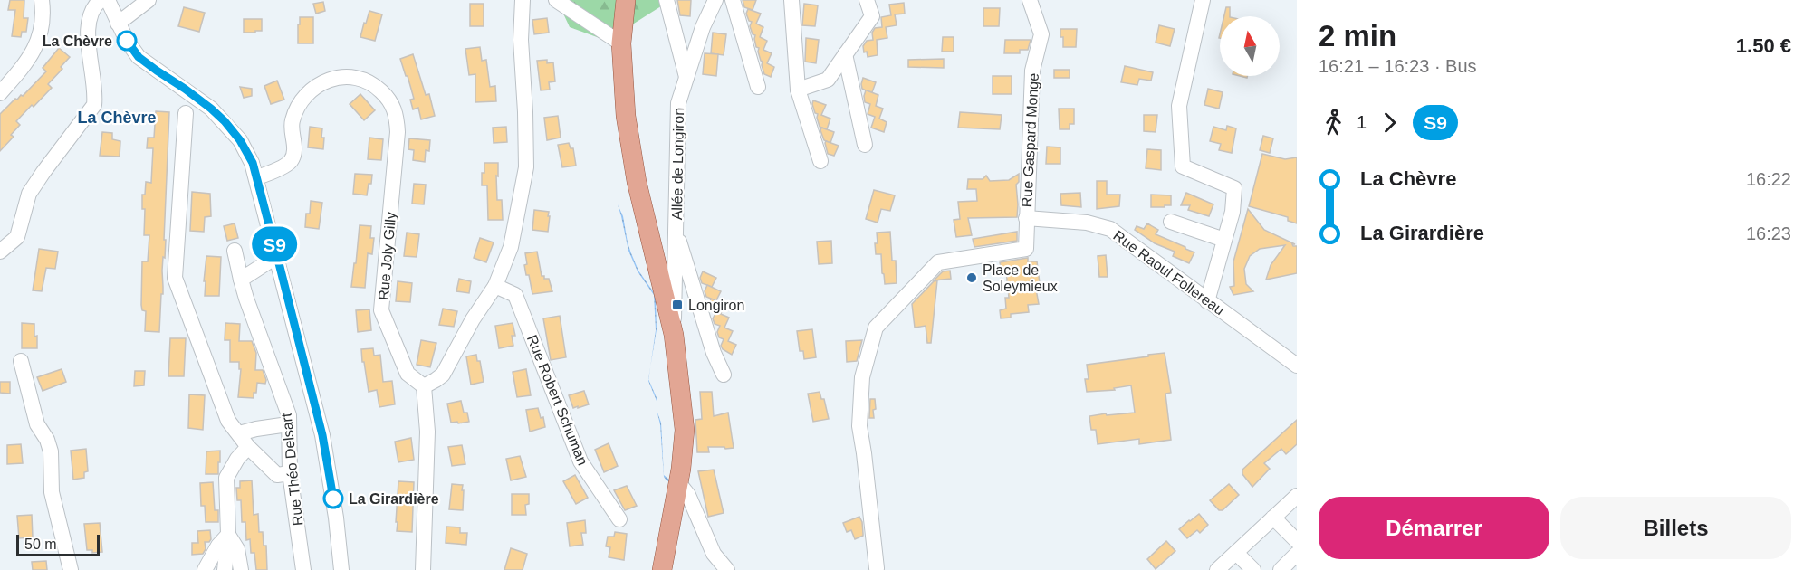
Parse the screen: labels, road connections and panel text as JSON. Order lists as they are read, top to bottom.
{
  "streets": {
    "street": [
      "Rue Gaspard Monge",
      "Allée de Longiron",
      "Rue Joly Gilly",
      "Rue Raoul Follereau",
      "Rue Robert Schuman",
      "Rue Théo Delsart"
    ]
  },
  "crossings": [
    ["Rue Gaspard Monge", "Rue Raoul Follereau"]
  ],
  "districts": ["La Chèvre"],
  "places": {
    "other": ["La Chèvre", "Place de Soleymieux", "La Girardière"],
    "transit": ["Longiron"]
  },
  "lines": ["bus line S9"],
  "scale_bar": "50 m",
  "north": "top",
  "page": {
    "on_map": "S9",
    "heading": ["2 min", "16:21 – 16:23 · Bus", "1.50 €"],
    "legs": ["1", "S9"],
    "list": [
      {
        "name": "La Chèvre",
        "value": "16:22"
      },
      {
        "name": "La Girardière",
        "value": "16:23"
      }
    ],
    "buttons": ["Démarrer", "Billets"],
    "scale": "50 m"
  }
}
